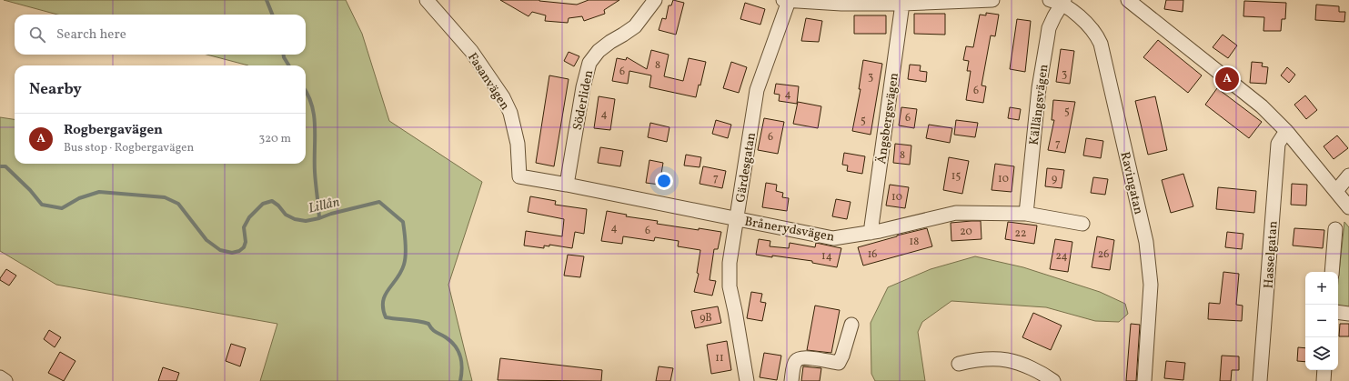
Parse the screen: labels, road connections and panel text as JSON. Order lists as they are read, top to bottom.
{
  "streets": {
    "street": [
      "Fasanvägen",
      "Söderliden",
      "Källängsvägen",
      "Ängsbergsvägen",
      "Gärdesgatan",
      "Ravingatan",
      "Brånerydsvägen",
      "Hasselgatan"
    ]
  },
  "crossings": [
    ["Fasanvägen", "Brånerydsvägen"],
    ["Söderliden", "Brånerydsvägen"],
    ["Källängsvägen", "Ravingatan"],
    ["Källängsvägen", "Brånerydsvägen"],
    ["Ängsbergsvägen", "Brånerydsvägen"],
    ["Gärdesgatan", "Brånerydsvägen"]
  ],
  "water": ["Lillån"],
  "house_numbers": [
    "8",
    "6",
    "3",
    "3",
    "6",
    "4",
    "5",
    "4",
    "6",
    "5",
    "6",
    "7",
    "8",
    "15",
    "7",
    "10",
    "9",
    "10",
    "4",
    "6",
    "20",
    "22",
    "18",
    "16",
    "26",
    "14",
    "24",
    "9B",
    "11"
  ],
  "page": {
    "search": "Search here",
    "pins": "A",
    "heading": "Nearby",
    "list": [
      {
        "mark": "A",
        "name": "Rogbergavägen",
        "note": "Bus stop · Rogbergavägen",
        "value": "320 m"
      }
    ],
    "map_buttons": ["+", "−"]
  }
}
